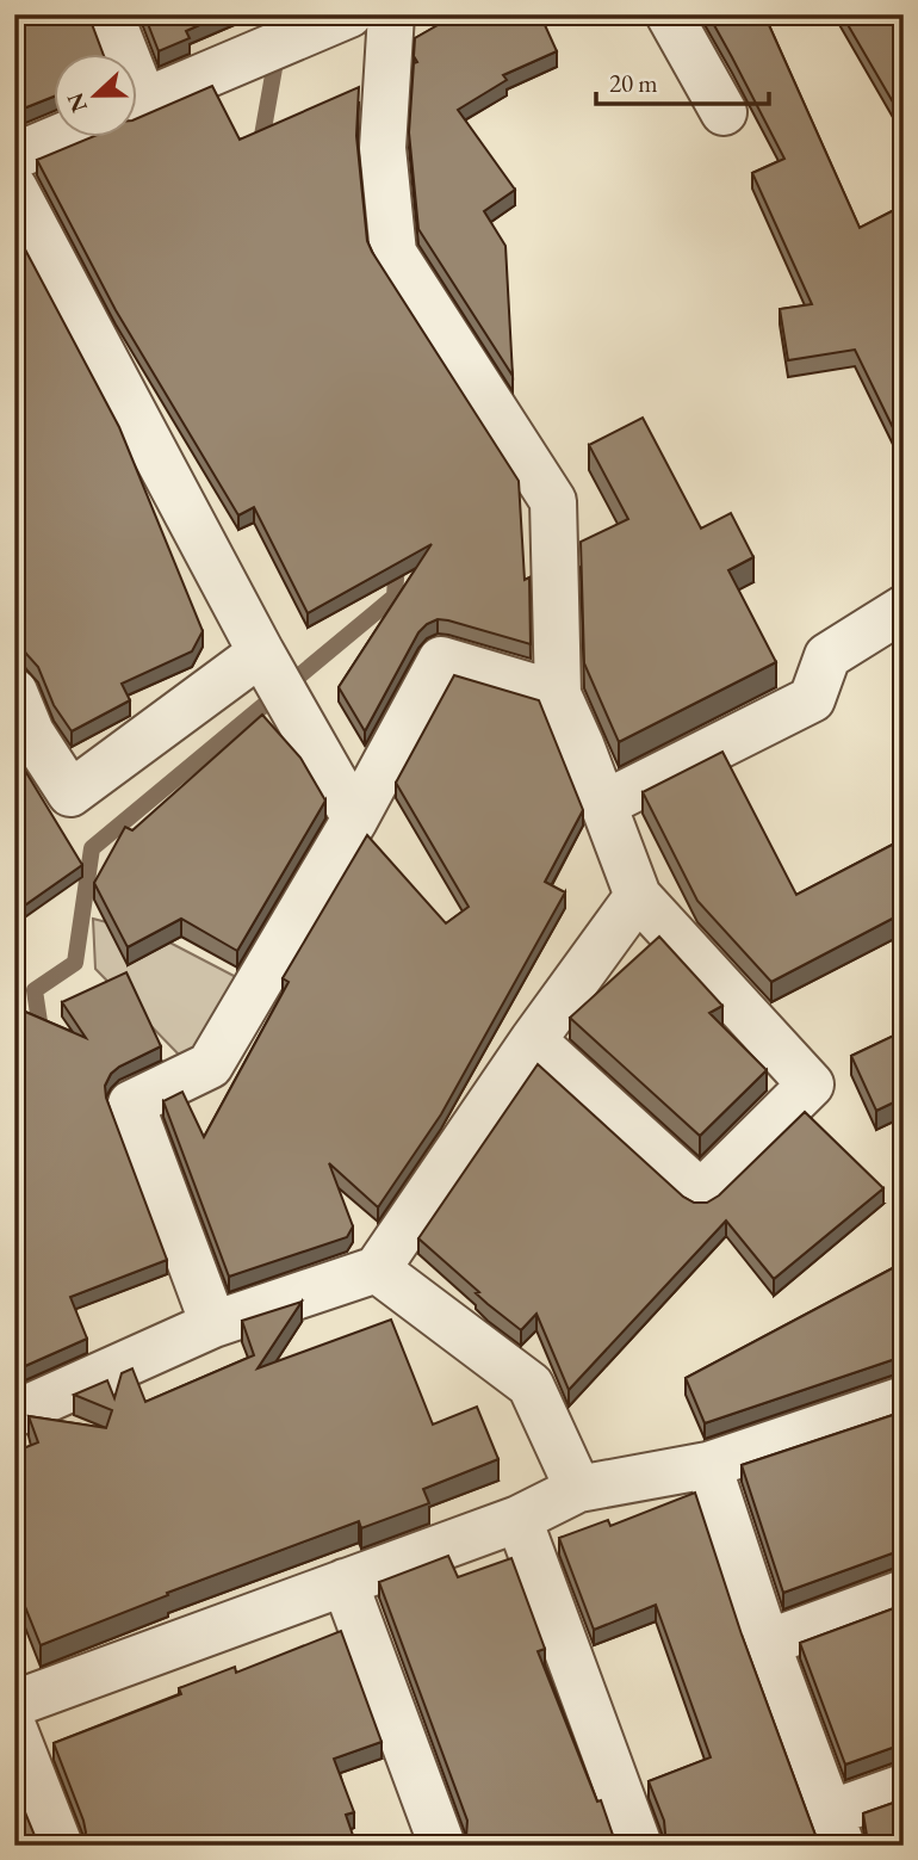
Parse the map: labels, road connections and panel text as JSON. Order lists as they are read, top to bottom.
{
  "scale_bar": "20 m",
  "north": "left"
}
